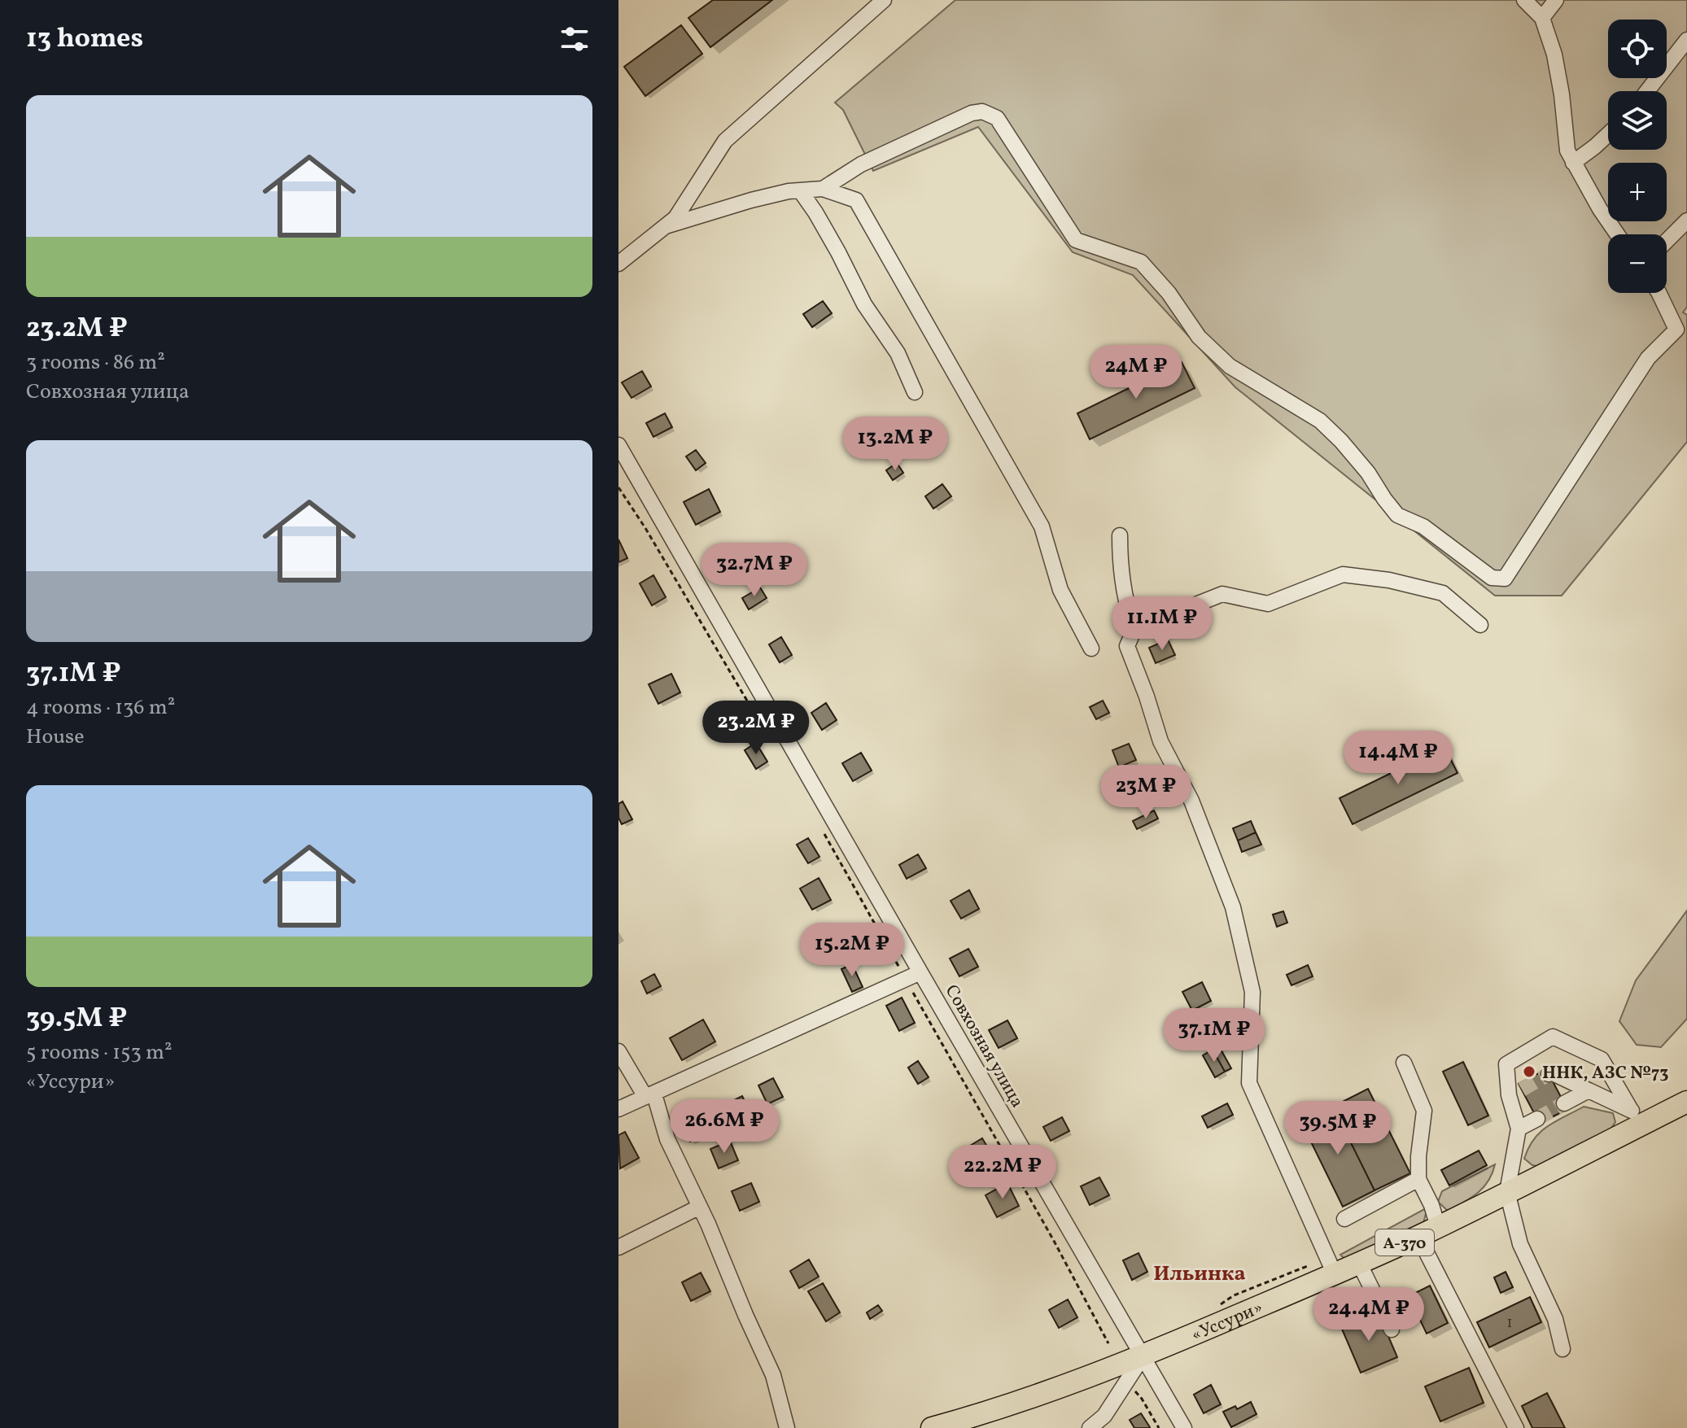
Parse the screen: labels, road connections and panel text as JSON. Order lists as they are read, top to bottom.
{
  "streets": {
    "highway": ["А-370", "«Уссури»"],
    "street": ["Совхозная улица"]
  },
  "crossings": [
    ["Совхозная улица", "«Уссури»"]
  ],
  "districts": ["Ильинка"],
  "places": ["ННК, АЗС №73"],
  "house_numbers": ["1"],
  "page": {
    "heading": "13 homes",
    "map_buttons": ["+", "−"],
    "list": [
      {
        "name": "23.2M ₽",
        "note": "3 rooms · 86 m² · Совхозная улица"
      },
      {
        "name": "37.1M ₽",
        "note": "4 rooms · 136 m² · House"
      },
      {
        "name": "39.5M ₽",
        "note": "5 rooms · 153 m² · «Уссури»"
      }
    ],
    "price": [
      "24M ₽",
      "13.2M ₽",
      "32.7M ₽",
      "11.1M ₽",
      "23.2M ₽",
      "14.4M ₽",
      "23M ₽",
      "15.2M ₽",
      "37.1M ₽",
      "26.6M ₽",
      "39.5M ₽",
      "22.2M ₽",
      "24.4M ₽"
    ]
  }
}
